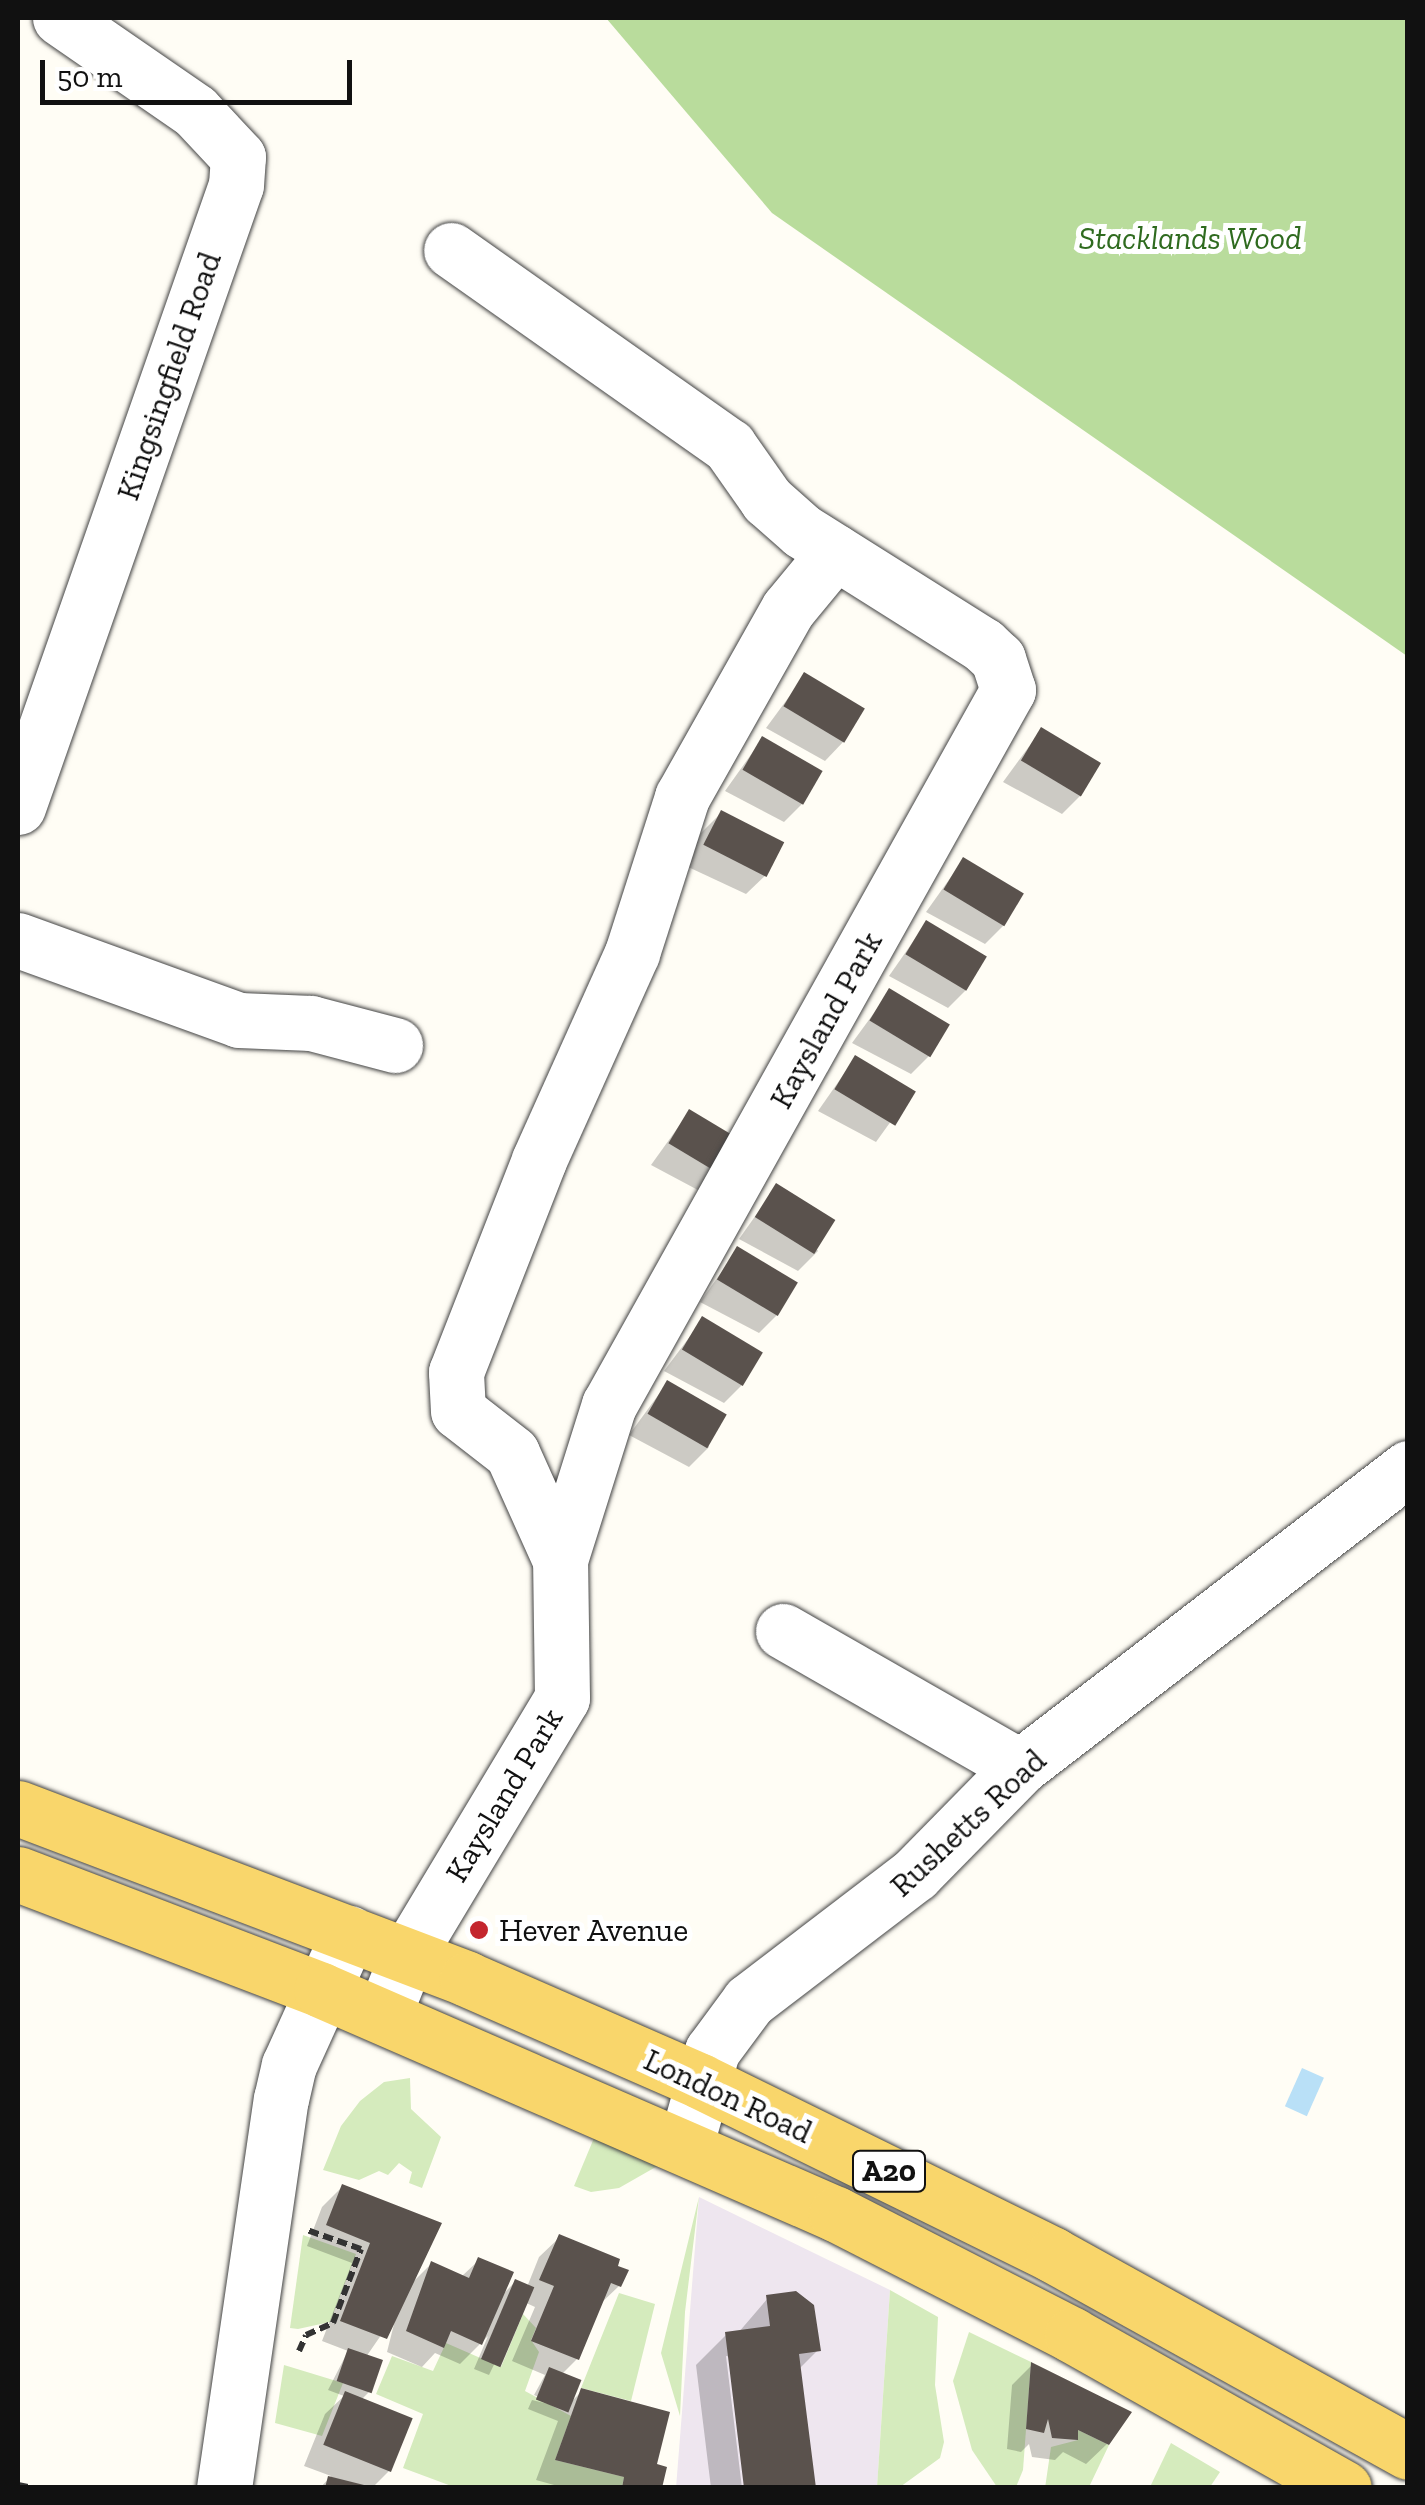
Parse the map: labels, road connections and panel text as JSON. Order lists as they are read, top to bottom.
{
  "streets": {
    "main road": ["London Road", "A20"],
    "street": ["Kingsingfield Road", "Kaysland Park", "Rushetts Road"]
  },
  "crossings": [
    ["Kaysland Park", "London Road"],
    ["Rushetts Road", "London Road"]
  ],
  "parks": ["Stacklands Wood"],
  "places": ["Hever Avenue"],
  "scale_bar": "50 m"
}
